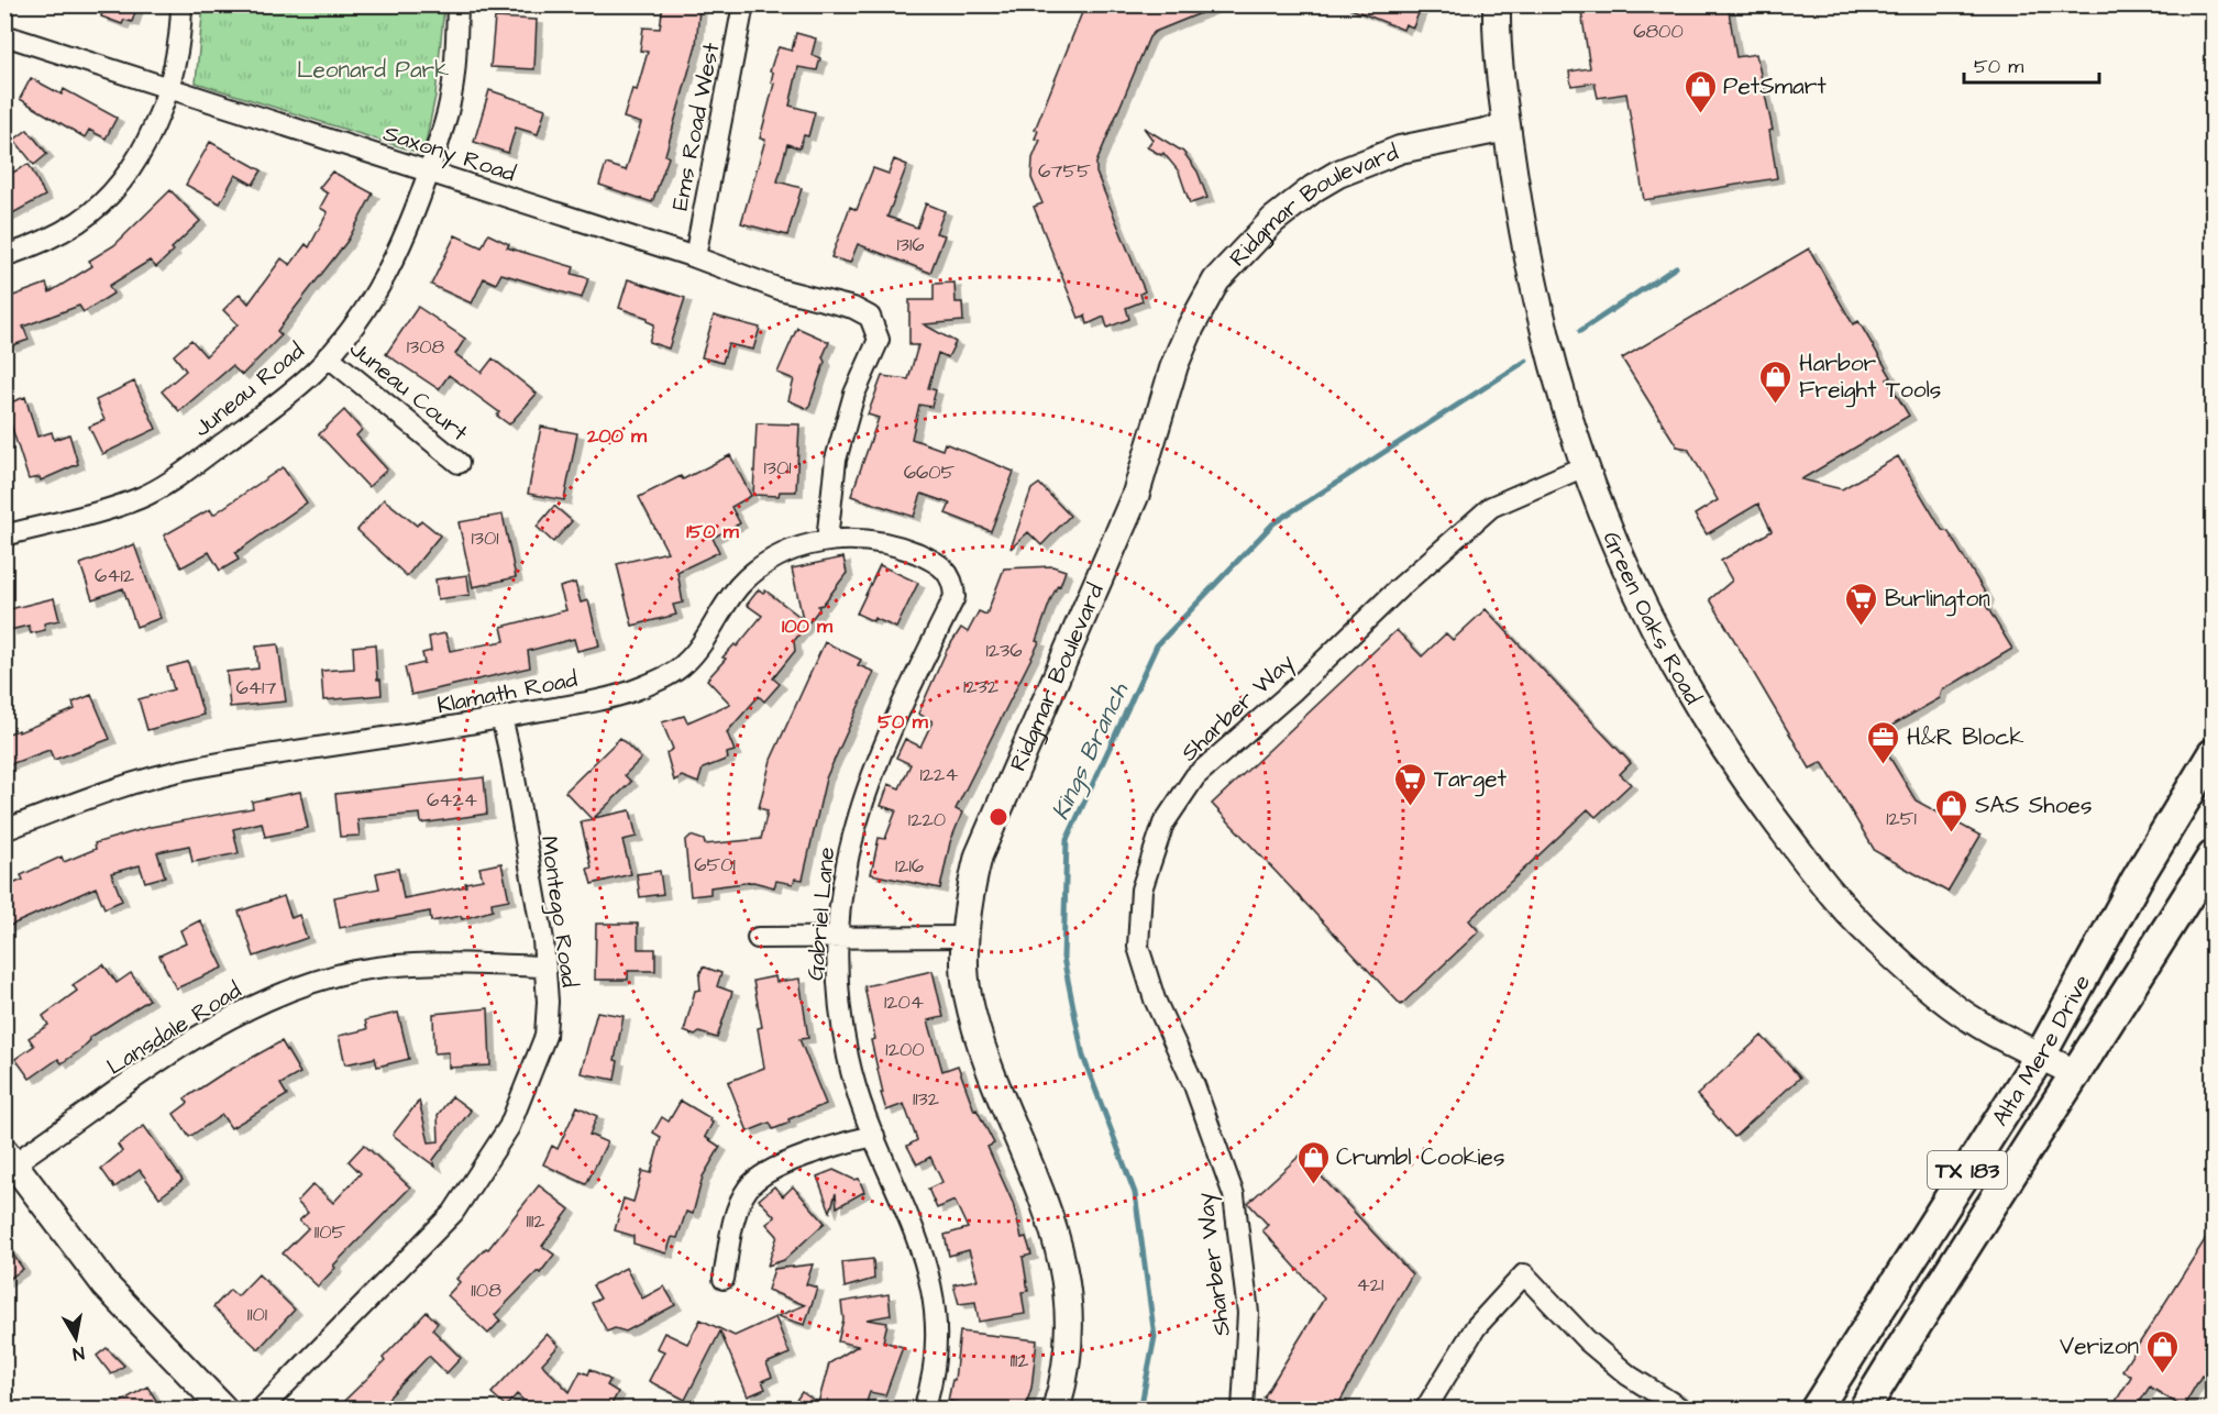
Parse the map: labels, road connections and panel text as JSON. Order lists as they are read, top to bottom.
{
  "streets": {
    "main road": ["Alta Mere Drive", "TX 183"],
    "street": [
      "Ems Road West",
      "Saxony Road",
      "Ridgmar Boulevard",
      "Juneau Road",
      "Juneau Court",
      "Green Oaks Road",
      "Klamath Road",
      "Sharber Way",
      "Montego Road",
      "Gabriel Lane",
      "Lansdale Road"
    ]
  },
  "crossings": [
    ["Ems Road West", "Saxony Road"],
    ["Saxony Road", "Juneau Road"],
    ["Saxony Road", "Klamath Road"],
    ["Ridgmar Boulevard", "Green Oaks Road"],
    ["Juneau Road", "Juneau Court"],
    ["Green Oaks Road", "Sharber Way"],
    ["Green Oaks Road", "Alta Mere Drive"],
    ["Klamath Road", "Montego Road"],
    ["Klamath Road", "Gabriel Lane"],
    ["Montego Road", "Lansdale Road"]
  ],
  "water": ["Kings Branch"],
  "parks": ["Leonard Park"],
  "places": {
    "shop": [
      "PetSmart",
      "Harbor Freight Tools",
      "SAS Shoes",
      "Crumbl Cookies",
      "Verizon"
    ],
    "supermarket": ["Burlington", "Target"],
    "office": ["H&R Block"]
  },
  "house_numbers": [
    "6800",
    "6755",
    "1316",
    "1308",
    "1301",
    "6605",
    "1301",
    "6412",
    "1236",
    "1232",
    "6417",
    "1224",
    "6424",
    "1251",
    "1220",
    "6501",
    "1216",
    "1204",
    "1200",
    "1132",
    "1112",
    "1105",
    "421",
    "1108",
    "1101",
    "1112"
  ],
  "scale_bar": "50 m",
  "north": "bottom",
  "rings": [
    "200 m",
    "150 m",
    "100 m",
    "50 m"
  ]
}
